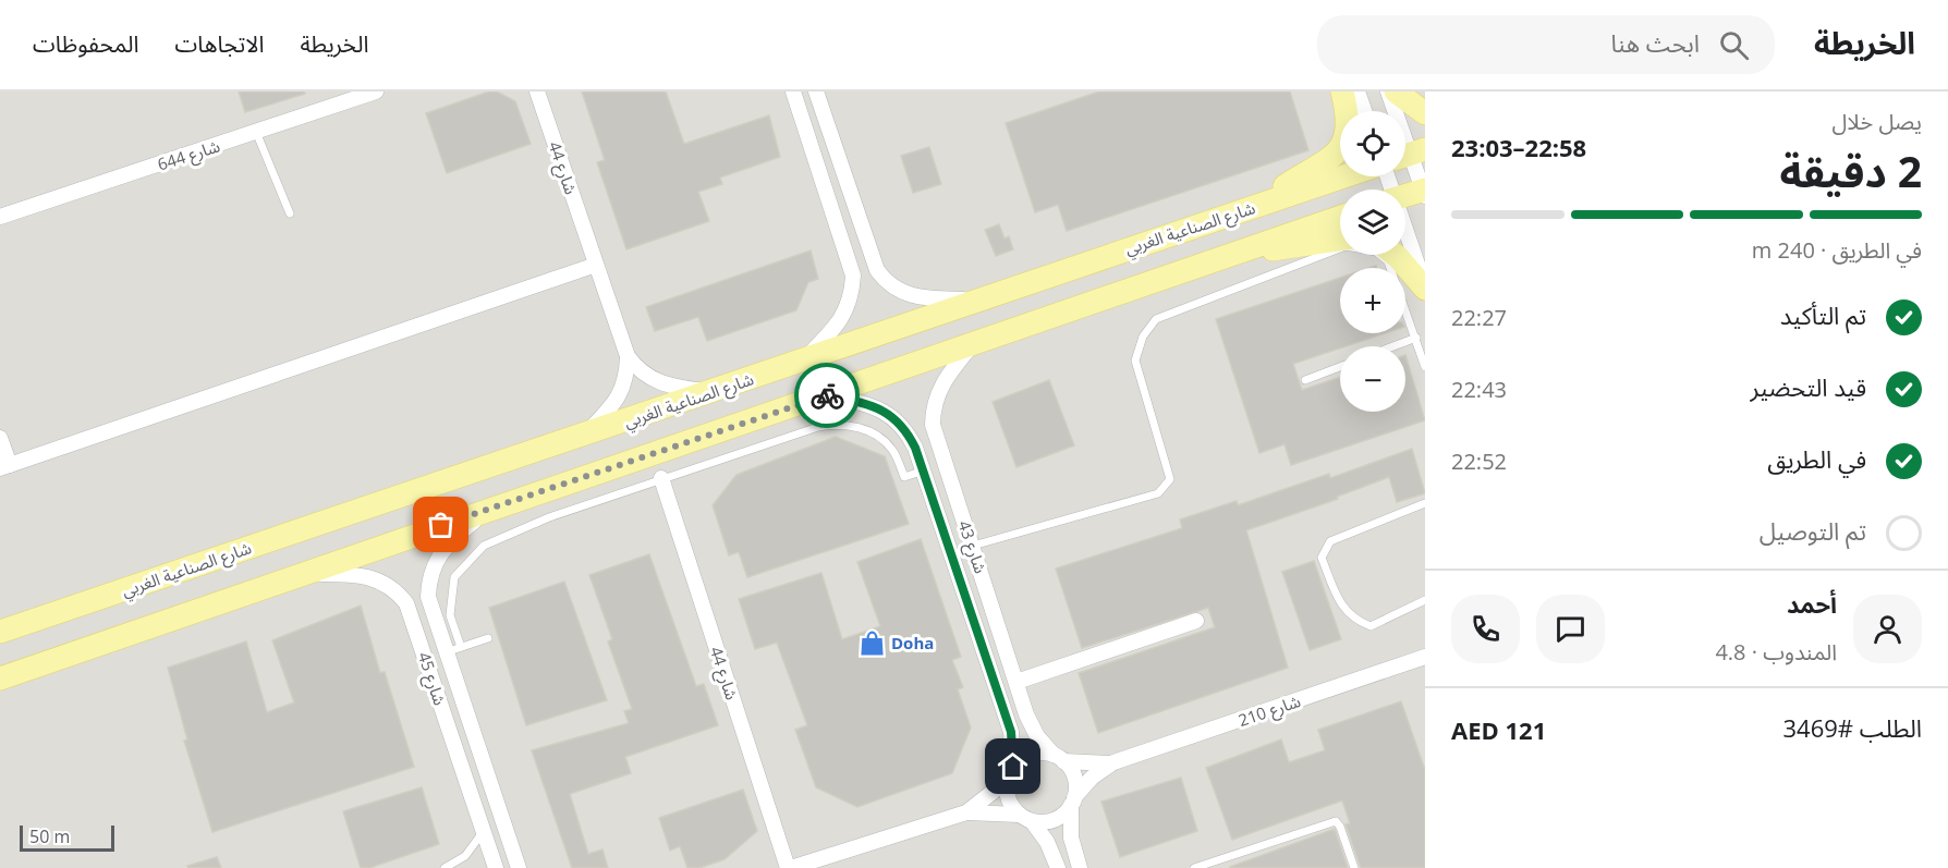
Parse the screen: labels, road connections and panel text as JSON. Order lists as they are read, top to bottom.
{
  "streets": {
    "main road": ["شارع الصناعية الغربي"],
    "street": [
      "شارع 644",
      "شارع 44",
      "شارع 43",
      "شارع 45",
      "شارع 210"
    ]
  },
  "crossings": [
    ["شارع 44", "شارع الصناعية الغربي"],
    ["شارع 43", "شارع 210"]
  ],
  "places": {
    "shop": ["Doha"]
  },
  "scale_bar": "50 m",
  "page": {
    "header": "الخريطة",
    "search": "ابحث هنا",
    "nav": ["الخريطة", "الاتجاهات", "المحفوظات"],
    "heading": ["2 دقيقة", "يصل خلال", "22:58–23:03"],
    "panel": [
      "أحمد",
      "المندوب · 4.8",
      "الطلب #3469",
      "AED 121"
    ],
    "map_buttons": ["+", "−"],
    "bar": "في الطريق · 240 m",
    "list": [
      ["تم التأكيد", "22:27"],
      ["قيد التحضير", "22:43"],
      ["في الطريق", "22:52"],
      "تم التوصيل"
    ],
    "scale": "50 m"
  }
}
